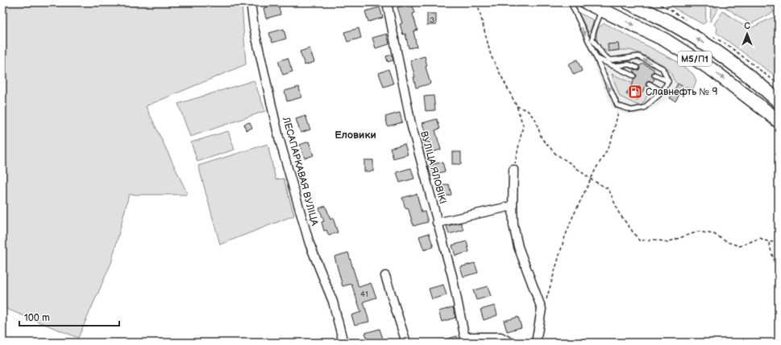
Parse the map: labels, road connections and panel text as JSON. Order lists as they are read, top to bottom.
{
  "streets": {
    "main road": ["М5/П1"],
    "street": ["ВУЛІЦА ЯЛОВІКІ", "ЛЕСАПАРКАВАЯ ВУЛІЦА"]
  },
  "districts": ["Еловики"],
  "places": {
    "fuel station": ["Славнефть № 9"]
  },
  "house_numbers": ["3", "41"],
  "scale_bar": "100 m",
  "north": "top"
}
